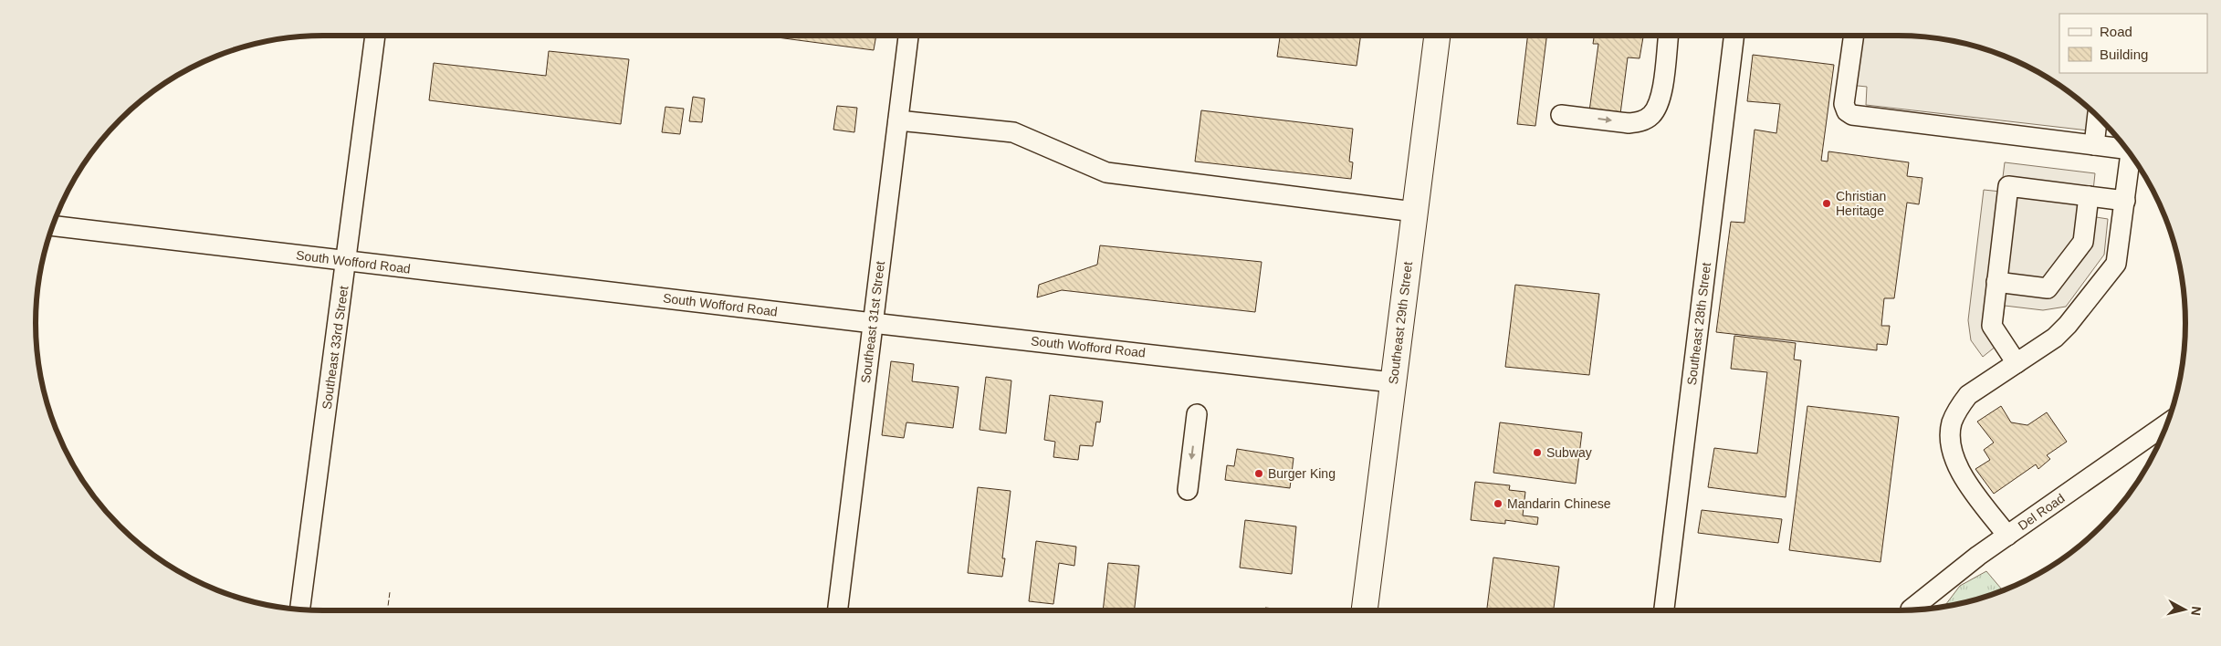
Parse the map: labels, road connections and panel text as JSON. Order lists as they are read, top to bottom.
{
  "streets": {
    "main road": ["Southeast 29th Street"],
    "street": [
      "South Wofford Road",
      "Southeast 31st Street",
      "Southeast 28th Street",
      "Southeast 33rd Street",
      "Del Road"
    ]
  },
  "crossings": [
    ["South Wofford Road", "Southeast 31st Street"],
    ["South Wofford Road", "Southeast 29th Street"],
    ["South Wofford Road", "Southeast 33rd Street"]
  ],
  "places": [
    "Christian Heritage",
    "Subway",
    "Burger King",
    "Mandarin Chinese"
  ],
  "legend": ["Road", "Building"],
  "north": "right"
}
